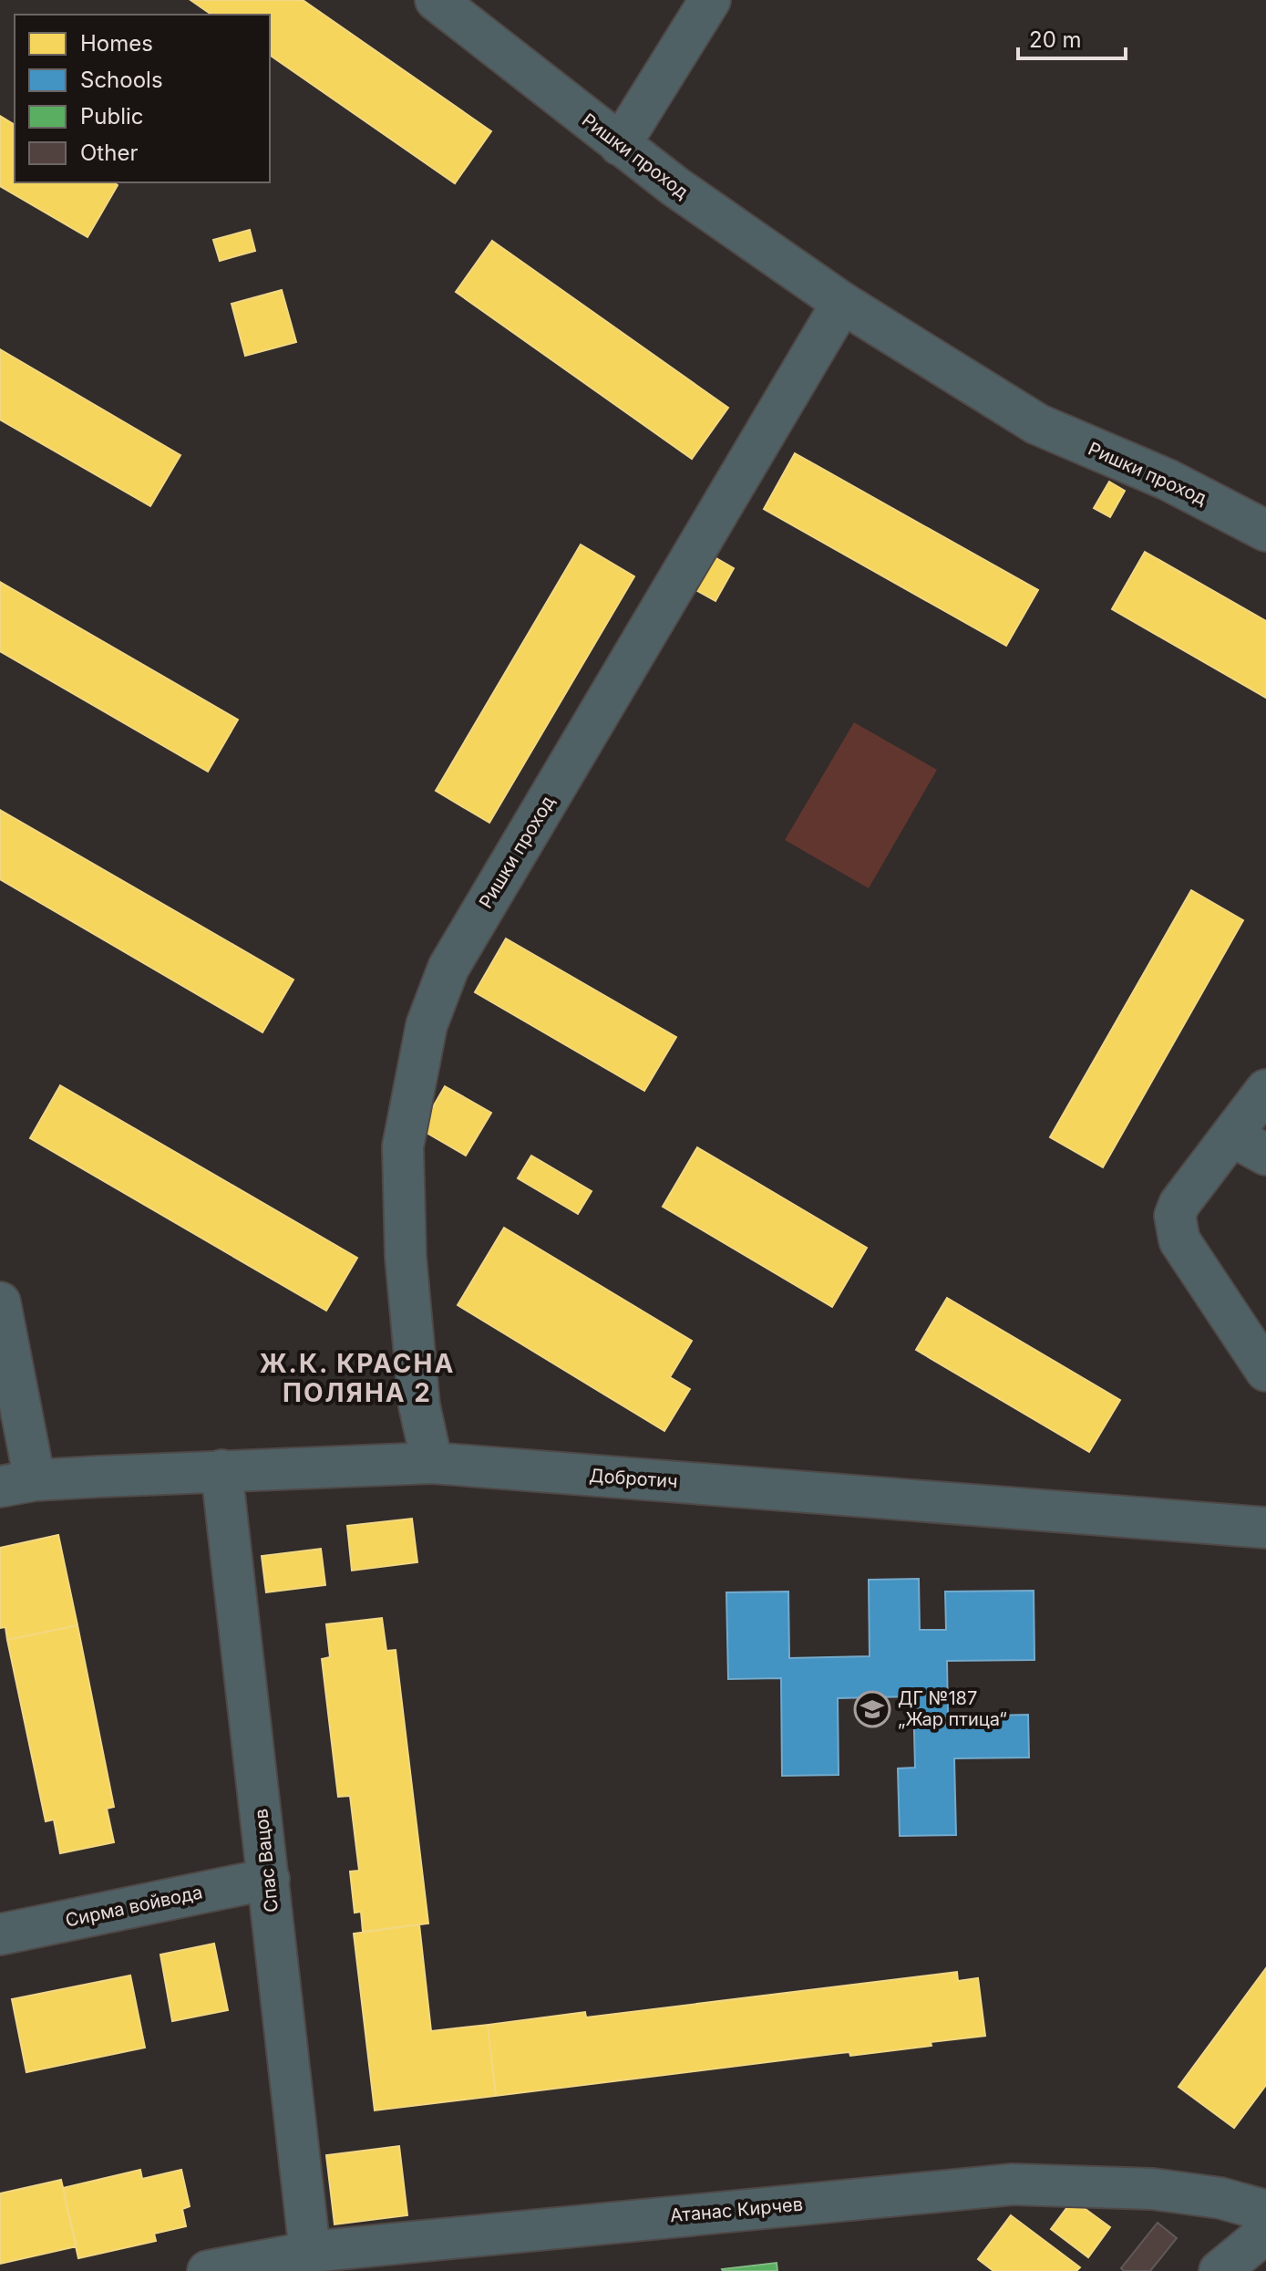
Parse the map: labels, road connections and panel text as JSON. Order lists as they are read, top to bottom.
{
  "streets": {
    "street": [
      "Ришки проход",
      "Добротич",
      "Спас Вацов",
      "Сирма войвода",
      "Атанас Кирчев"
    ]
  },
  "crossings": [
    ["Ришки проход", "Добротич"],
    ["Добротич", "Спас Вацов"],
    ["Спас Вацов", "Сирма войвода"],
    ["Спас Вацов", "Атанас Кирчев"]
  ],
  "districts": ["Ж.К. КРАСНА ПОЛЯНА 2"],
  "places": {
    "school or university": ["ДГ №187 „Жар птица“"]
  },
  "legend": [
    "Homes",
    "Schools",
    "Public",
    "Other"
  ],
  "scale_bar": "20 m"
}
